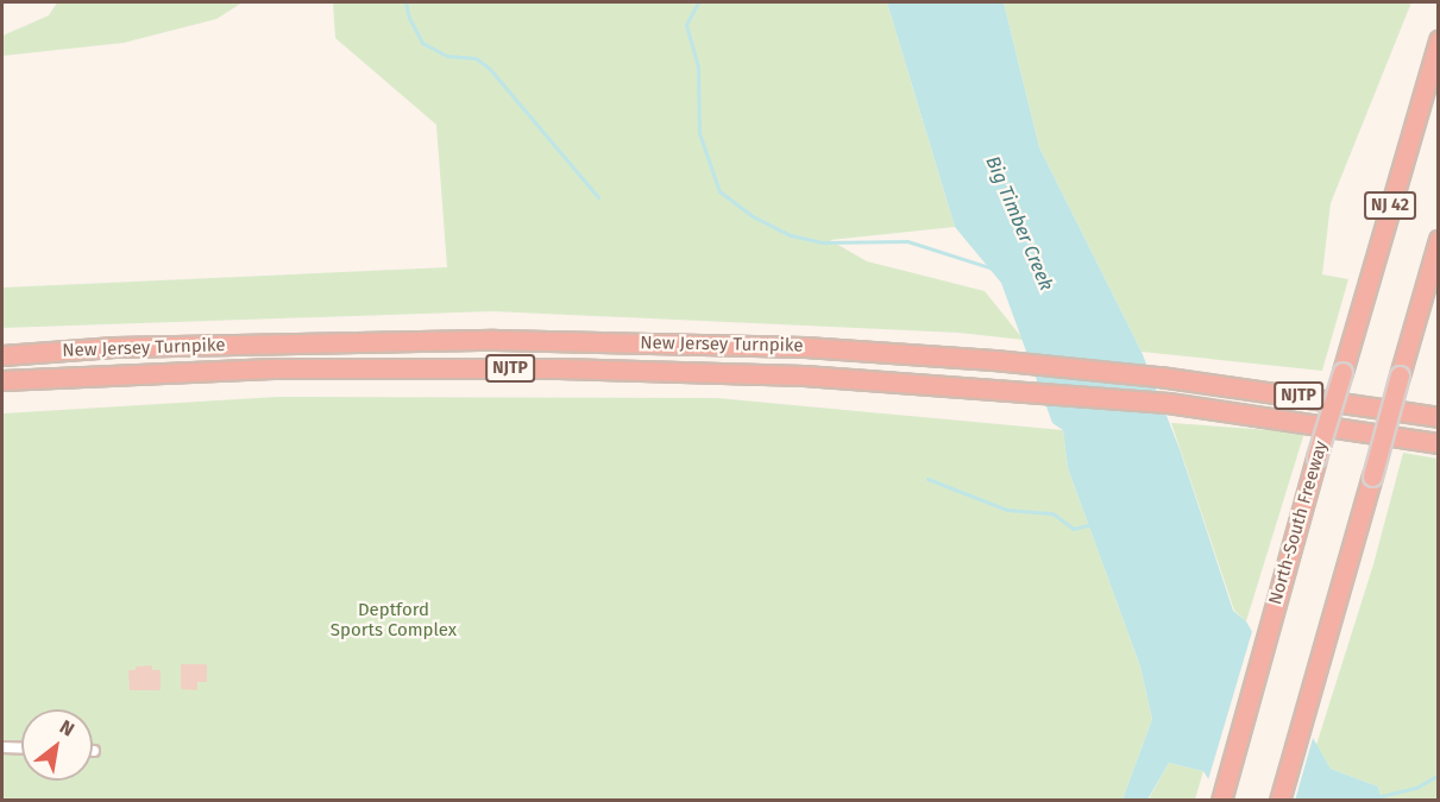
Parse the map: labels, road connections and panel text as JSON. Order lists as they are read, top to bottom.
{
  "streets": {
    "highway": [
      "NJ 42",
      "New Jersey Turnpike",
      "NJTP",
      "North-South Freeway"
    ]
  },
  "water": ["Big Timber Creek"],
  "parks": ["Deptford Sports Complex"],
  "north": "top right"
}
